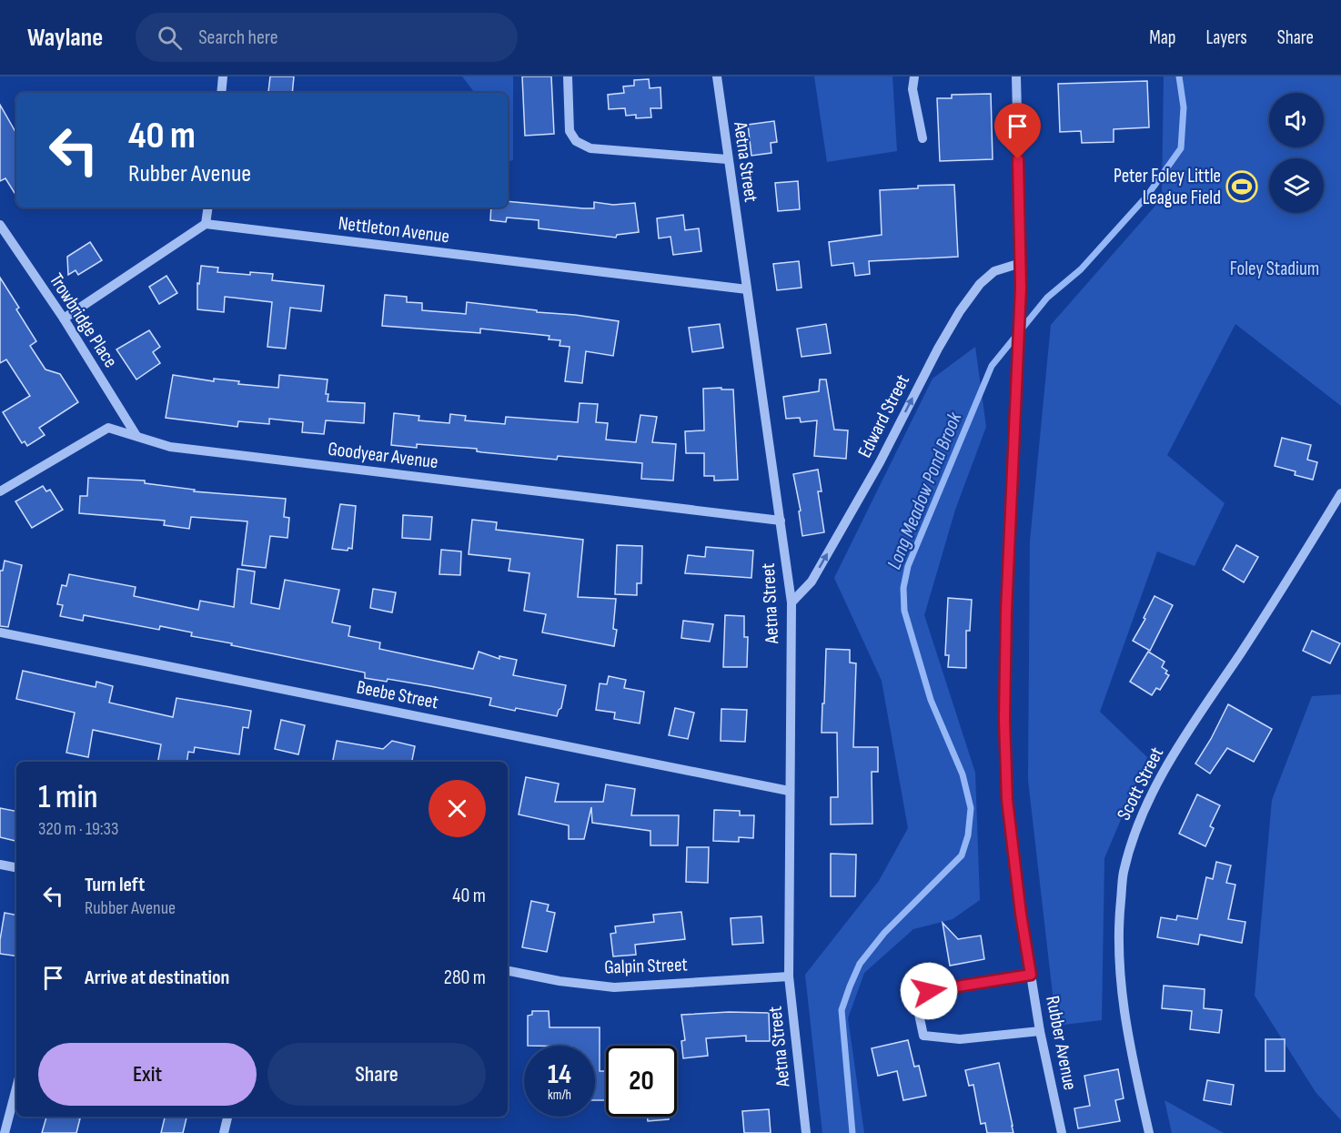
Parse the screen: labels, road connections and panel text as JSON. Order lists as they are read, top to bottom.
{
  "streets": {
    "street": [
      "Aetna Street",
      "Nettleton Avenue",
      "Trowbridge Place",
      "Edward Street",
      "Goodyear Avenue",
      "Beebe Street",
      "Scott Street",
      "Galpin Street",
      "Rubber Avenue"
    ]
  },
  "crossings": [
    ["Aetna Street", "Nettleton Avenue"],
    ["Aetna Street", "Edward Street"],
    ["Aetna Street", "Goodyear Avenue"],
    ["Aetna Street", "Beebe Street"],
    ["Aetna Street", "Galpin Street"],
    ["Trowbridge Place", "Goodyear Avenue"],
    ["Edward Street", "Rubber Avenue"]
  ],
  "one_way": ["Edward Street"],
  "water": ["Long Meadow Pond Brook"],
  "parks": ["Foley Stadium"],
  "places": {
    "sports": ["Peter Foley Little League Field"]
  },
  "page": {
    "header": "Waylane",
    "search": "Search here",
    "nav": ["Map", "Layers", "Share"],
    "turn": ["40 m", "Rubber Avenue"],
    "heading": ["1 min", "320 m · 19:33"],
    "list": [
      {
        "name": "Turn left",
        "note": "Rubber Avenue",
        "value": "40 m"
      },
      {
        "name": "Arrive at destination",
        "value": "280 m"
      }
    ],
    "buttons": ["Exit", "Share"],
    "speed": "14 km/h",
    "limit": "20"
  }
}
